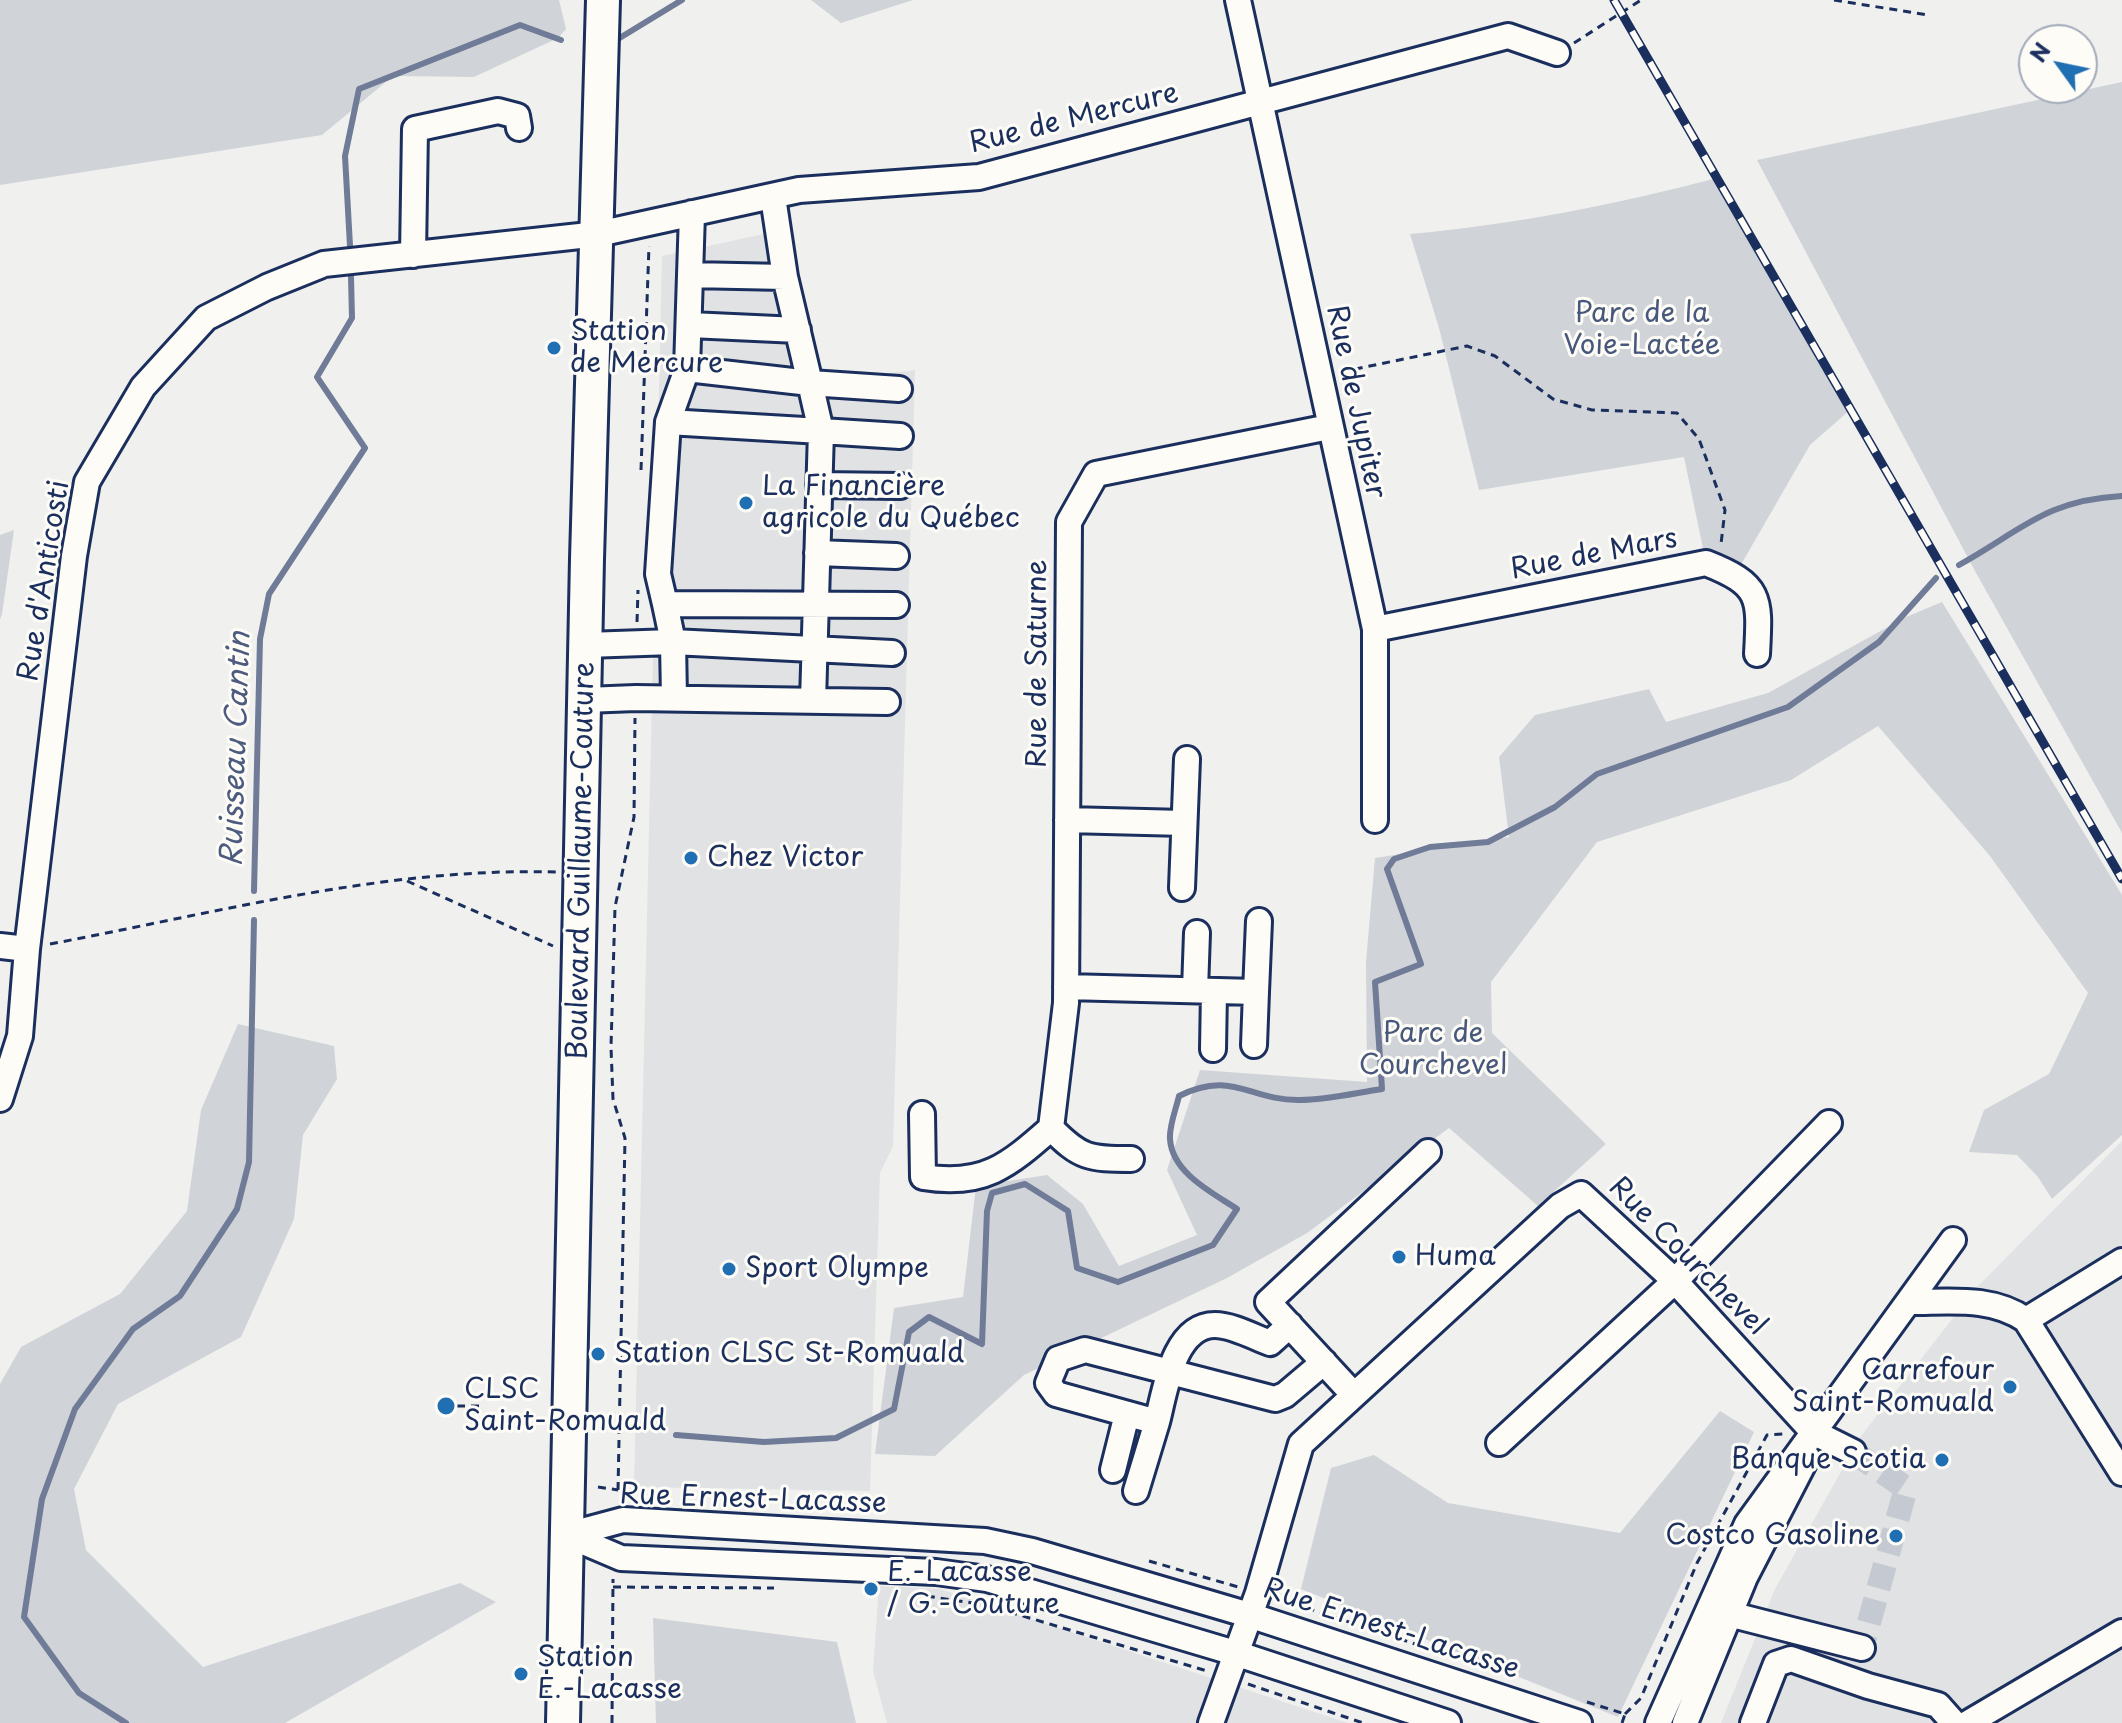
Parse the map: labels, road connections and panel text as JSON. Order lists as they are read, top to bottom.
{
  "streets": {
    "main road": ["Boulevard Guillaume-Couture"],
    "street": [
      "Rue de Mercure",
      "Rue de Jupiter",
      "Rue de Mars",
      "Rue d'Anticosti",
      "Rue de Saturne",
      "Rue Courchevel",
      "Rue Ernest-Lacasse"
    ]
  },
  "crossings": [
    ["Rue de Mercure", "Rue de Jupiter"],
    ["Rue de Mercure", "Rue d'Anticosti"],
    ["Rue de Mercure", "Boulevard Guillaume-Couture"],
    ["Rue de Jupiter", "Rue de Mars"],
    ["Rue de Jupiter", "Rue de Saturne"],
    ["Rue d'Anticosti", "Boulevard Guillaume-Couture"],
    ["Boulevard Guillaume-Couture", "Rue Ernest-Lacasse"],
    ["Rue Courchevel", "Rue Ernest-Lacasse"]
  ],
  "water": ["Ruisseau Cantin"],
  "parks": ["Parc de la Voie-Lactée", "Parc de Courchevel"],
  "places": [
    "Station de Mercure",
    "La Financière agricole du Québec",
    "Chez Victor",
    "Huma",
    "Sport Olympe",
    "Station CLSC St-Romuald",
    "Carrefour Saint-Romuald",
    "CLSC Saint-Romuald",
    "Banque Scotia",
    "Costco Gasoline",
    "E.-Lacasse / G.-Couture",
    "Station E.-Lacasse"
  ],
  "north": "top left"
}
